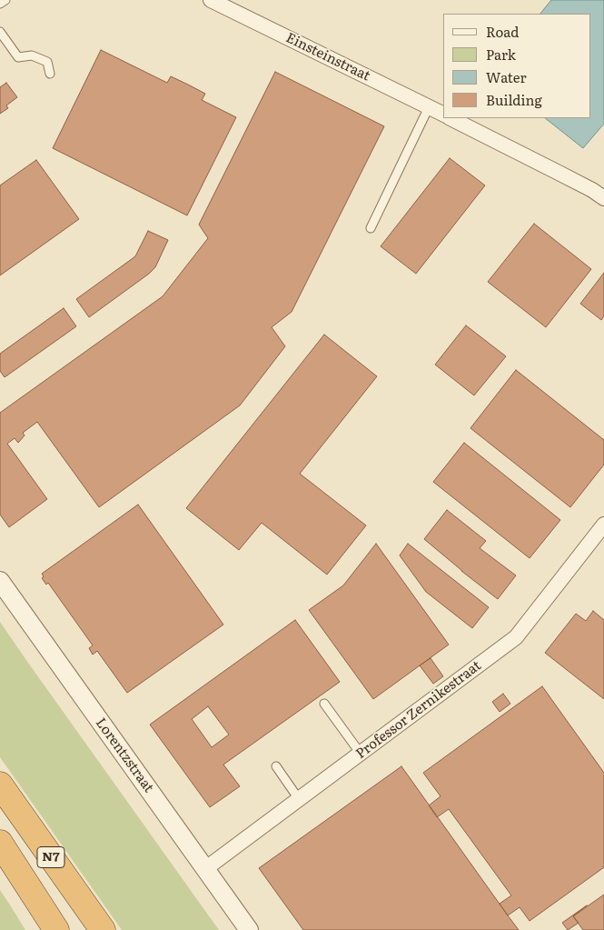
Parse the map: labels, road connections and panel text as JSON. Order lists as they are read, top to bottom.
{
  "streets": {
    "highway": ["N7"],
    "street": ["Einsteinstraat", "Professor Zernikestraat", "Lorentzstraat"]
  },
  "crossings": [
    ["Professor Zernikestraat", "Lorentzstraat"]
  ],
  "legend": [
    "Road",
    "Park",
    "Water",
    "Building"
  ]
}
